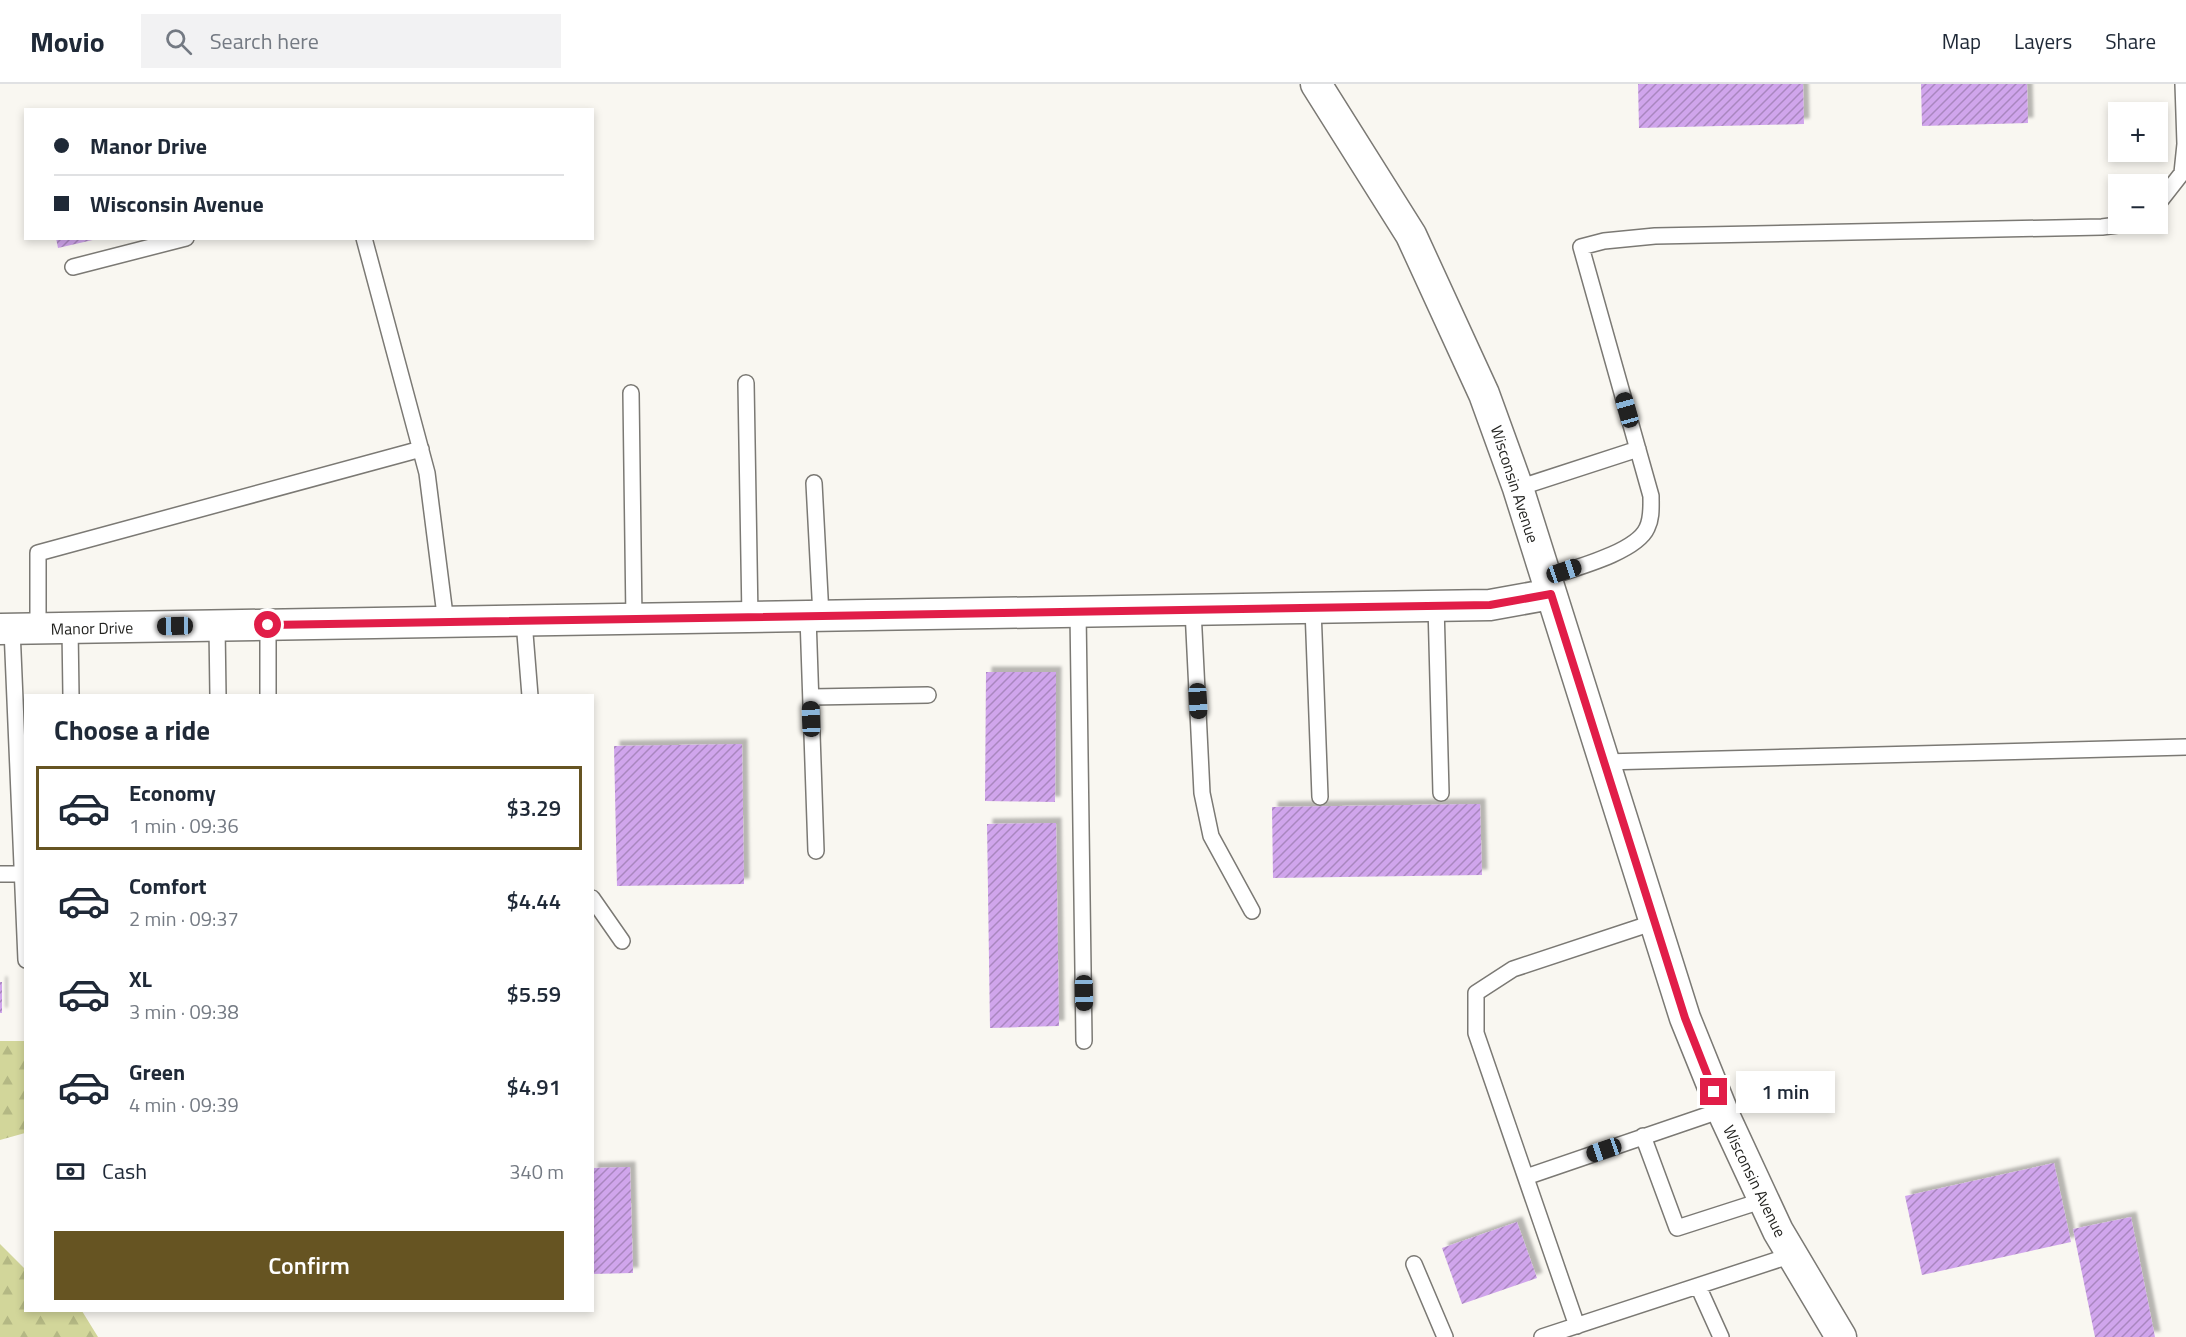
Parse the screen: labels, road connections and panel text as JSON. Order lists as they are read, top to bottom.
{
  "streets": {
    "street": ["Wisconsin Avenue", "Manor Drive"]
  },
  "crossings": [
    ["Wisconsin Avenue", "Manor Drive"]
  ],
  "page": {
    "header": "Movio",
    "search": "Search here",
    "nav": ["Map", "Layers", "Share"],
    "map_buttons": ["+", "−"],
    "banner": ["Manor Drive", "Wisconsin Avenue"],
    "heading": "Choose a ride",
    "list": [
      {
        "name": "Economy",
        "note": "1 min · 09:36",
        "value": "$3.29"
      },
      {
        "name": "Comfort",
        "note": "2 min · 09:37",
        "value": "$4.44"
      },
      {
        "name": "XL",
        "note": "3 min · 09:38",
        "value": "$5.59"
      },
      {
        "name": "Green",
        "note": "4 min · 09:39",
        "value": "$4.91"
      }
    ],
    "bubble": "1 min",
    "pay": ["Cash", "340 m"],
    "buttons": "Confirm"
  }
}
